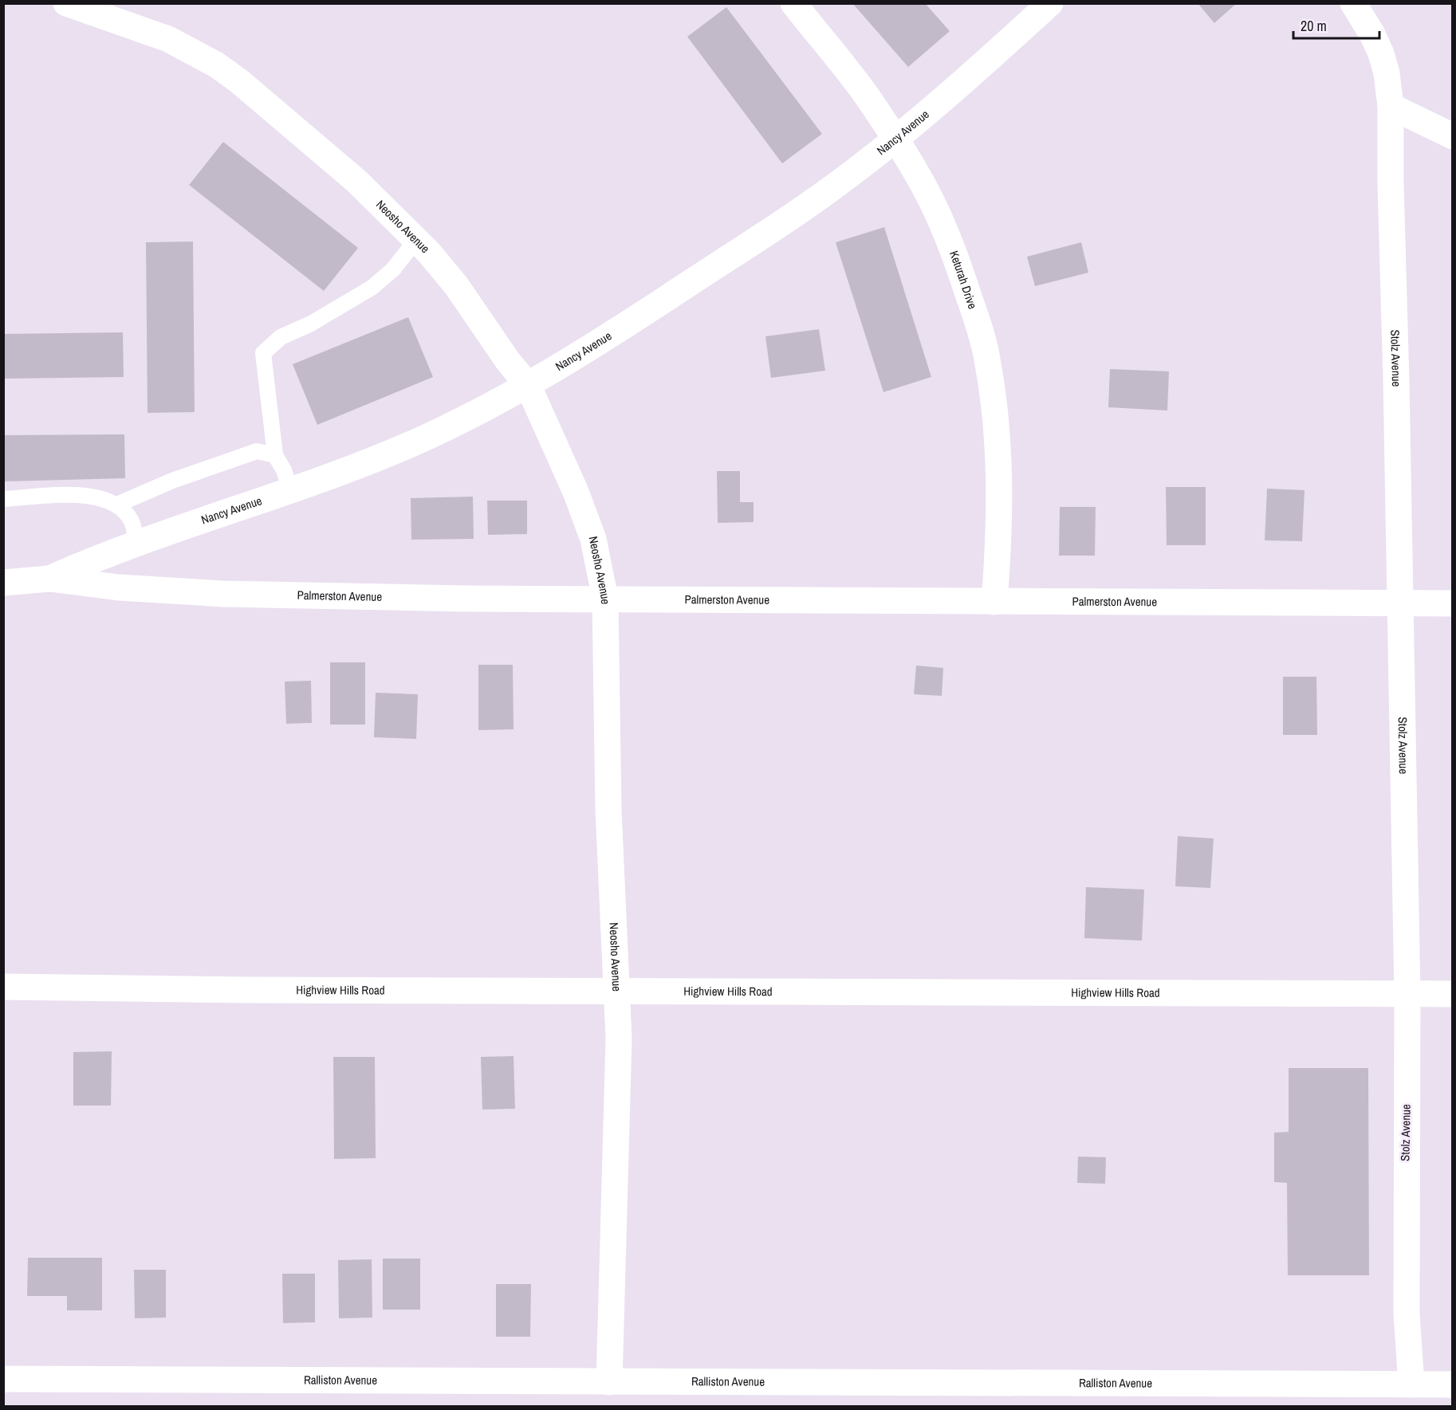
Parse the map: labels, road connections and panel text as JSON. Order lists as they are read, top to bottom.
{
  "streets": {
    "street": [
      "Nancy Avenue",
      "Neosho Avenue",
      "Keturah Drive",
      "Stolz Avenue",
      "Palmerston Avenue",
      "Highview Hills Road",
      "Ralliston Avenue"
    ]
  },
  "crossings": [
    ["Nancy Avenue", "Neosho Avenue"],
    ["Nancy Avenue", "Keturah Drive"],
    ["Nancy Avenue", "Palmerston Avenue"],
    ["Neosho Avenue", "Palmerston Avenue"],
    ["Neosho Avenue", "Highview Hills Road"],
    ["Neosho Avenue", "Ralliston Avenue"],
    ["Keturah Drive", "Palmerston Avenue"],
    ["Stolz Avenue", "Palmerston Avenue"],
    ["Stolz Avenue", "Highview Hills Road"],
    ["Stolz Avenue", "Ralliston Avenue"]
  ],
  "scale_bar": "20 m"
}
